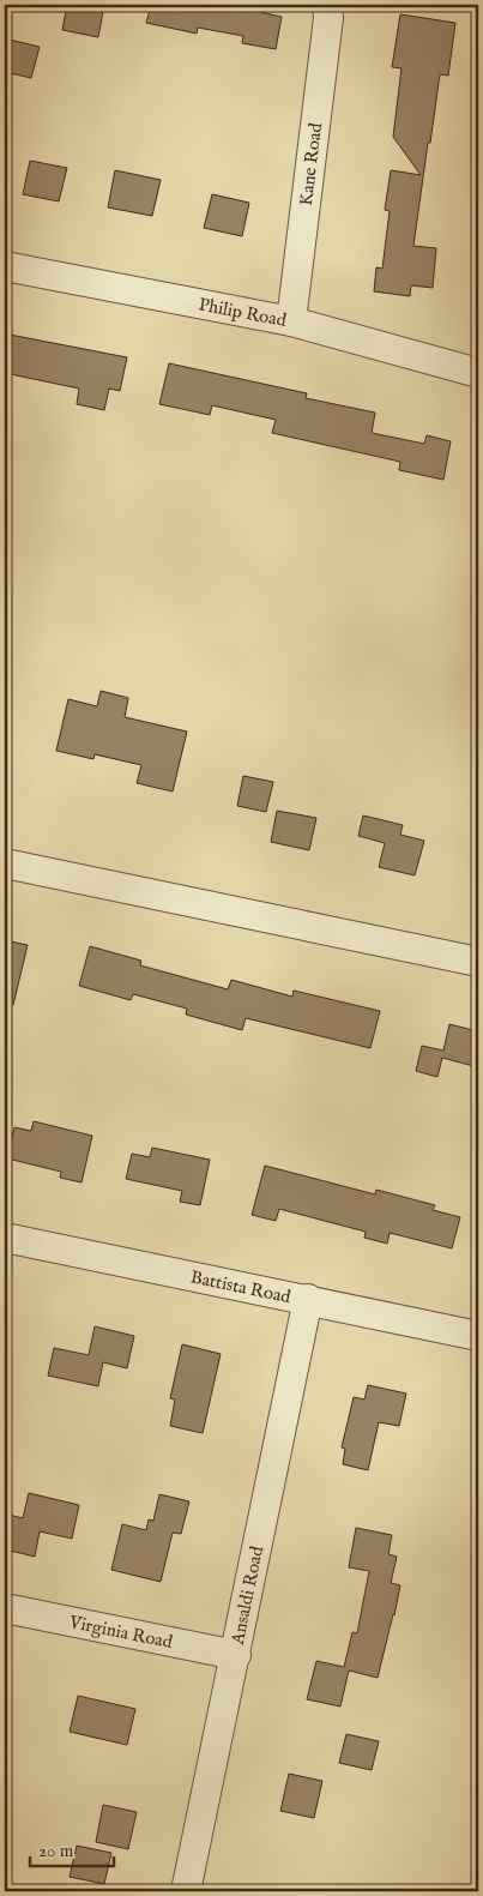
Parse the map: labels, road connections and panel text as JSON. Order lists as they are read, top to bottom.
{
  "streets": {
    "street": [
      "Kane Road",
      "Philip Road",
      "Battista Road",
      "Ansaldi Road",
      "Virginia Road"
    ]
  },
  "crossings": [
    ["Kane Road", "Philip Road"],
    ["Battista Road", "Ansaldi Road"],
    ["Ansaldi Road", "Virginia Road"]
  ],
  "scale_bar": "20 m"
}
